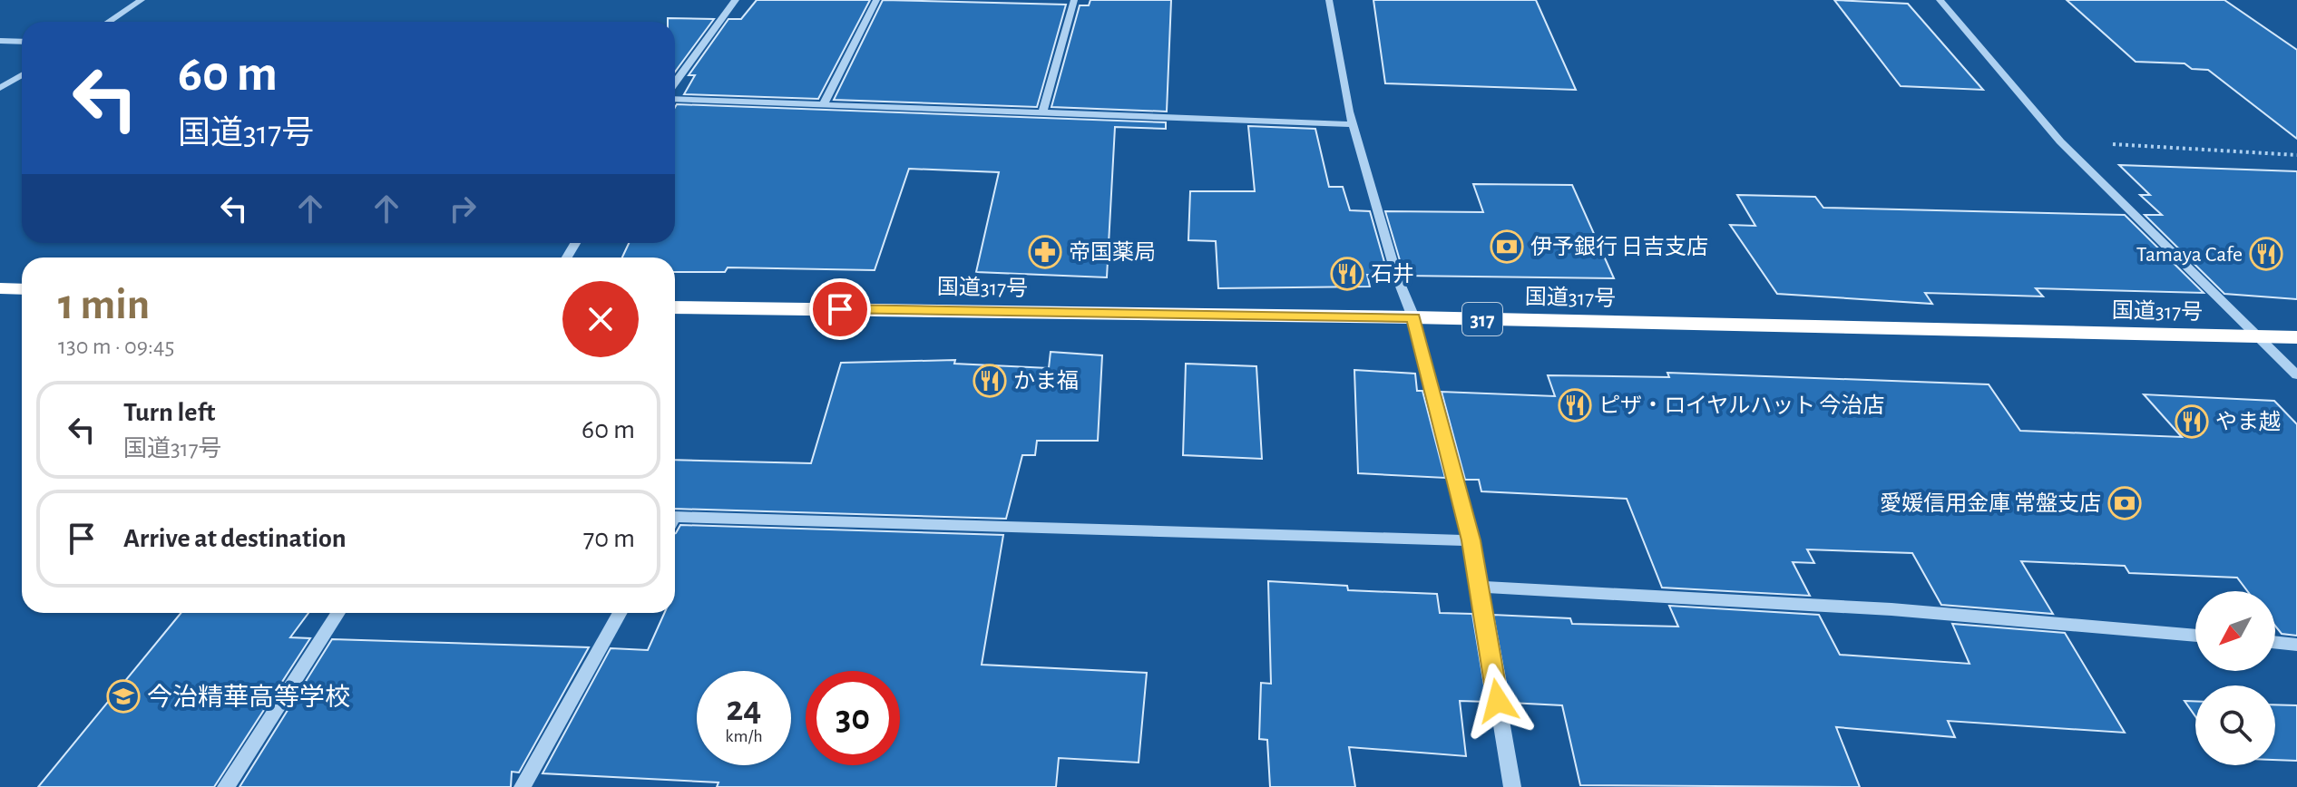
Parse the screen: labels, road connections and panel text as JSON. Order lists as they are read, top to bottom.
{
  "streets": {
    "highway": ["国道317号", "317"]
  },
  "places": {
    "bank": ["伊予銀行 日吉支店", "愛媛信用金庫 常盤支店"],
    "pharmacy": ["帝国薬局"],
    "restaurant": [
      "Tamaya Cafe",
      "石井",
      "かま福",
      "ピザ・ロイヤルハット 今治店",
      "やま越"
    ],
    "school or university": ["今治精華高等学校"]
  },
  "north": "bottom left",
  "page": {
    "turn": ["60 m", "国道317号"],
    "heading": ["1 min", "130 m · 09:45"],
    "list": [
      {
        "name": "Turn left",
        "note": "国道317号",
        "value": "60 m"
      },
      {
        "name": "Arrive at destination",
        "value": "70 m"
      }
    ],
    "speed": "24 km/h",
    "limit": "30"
  }
}
